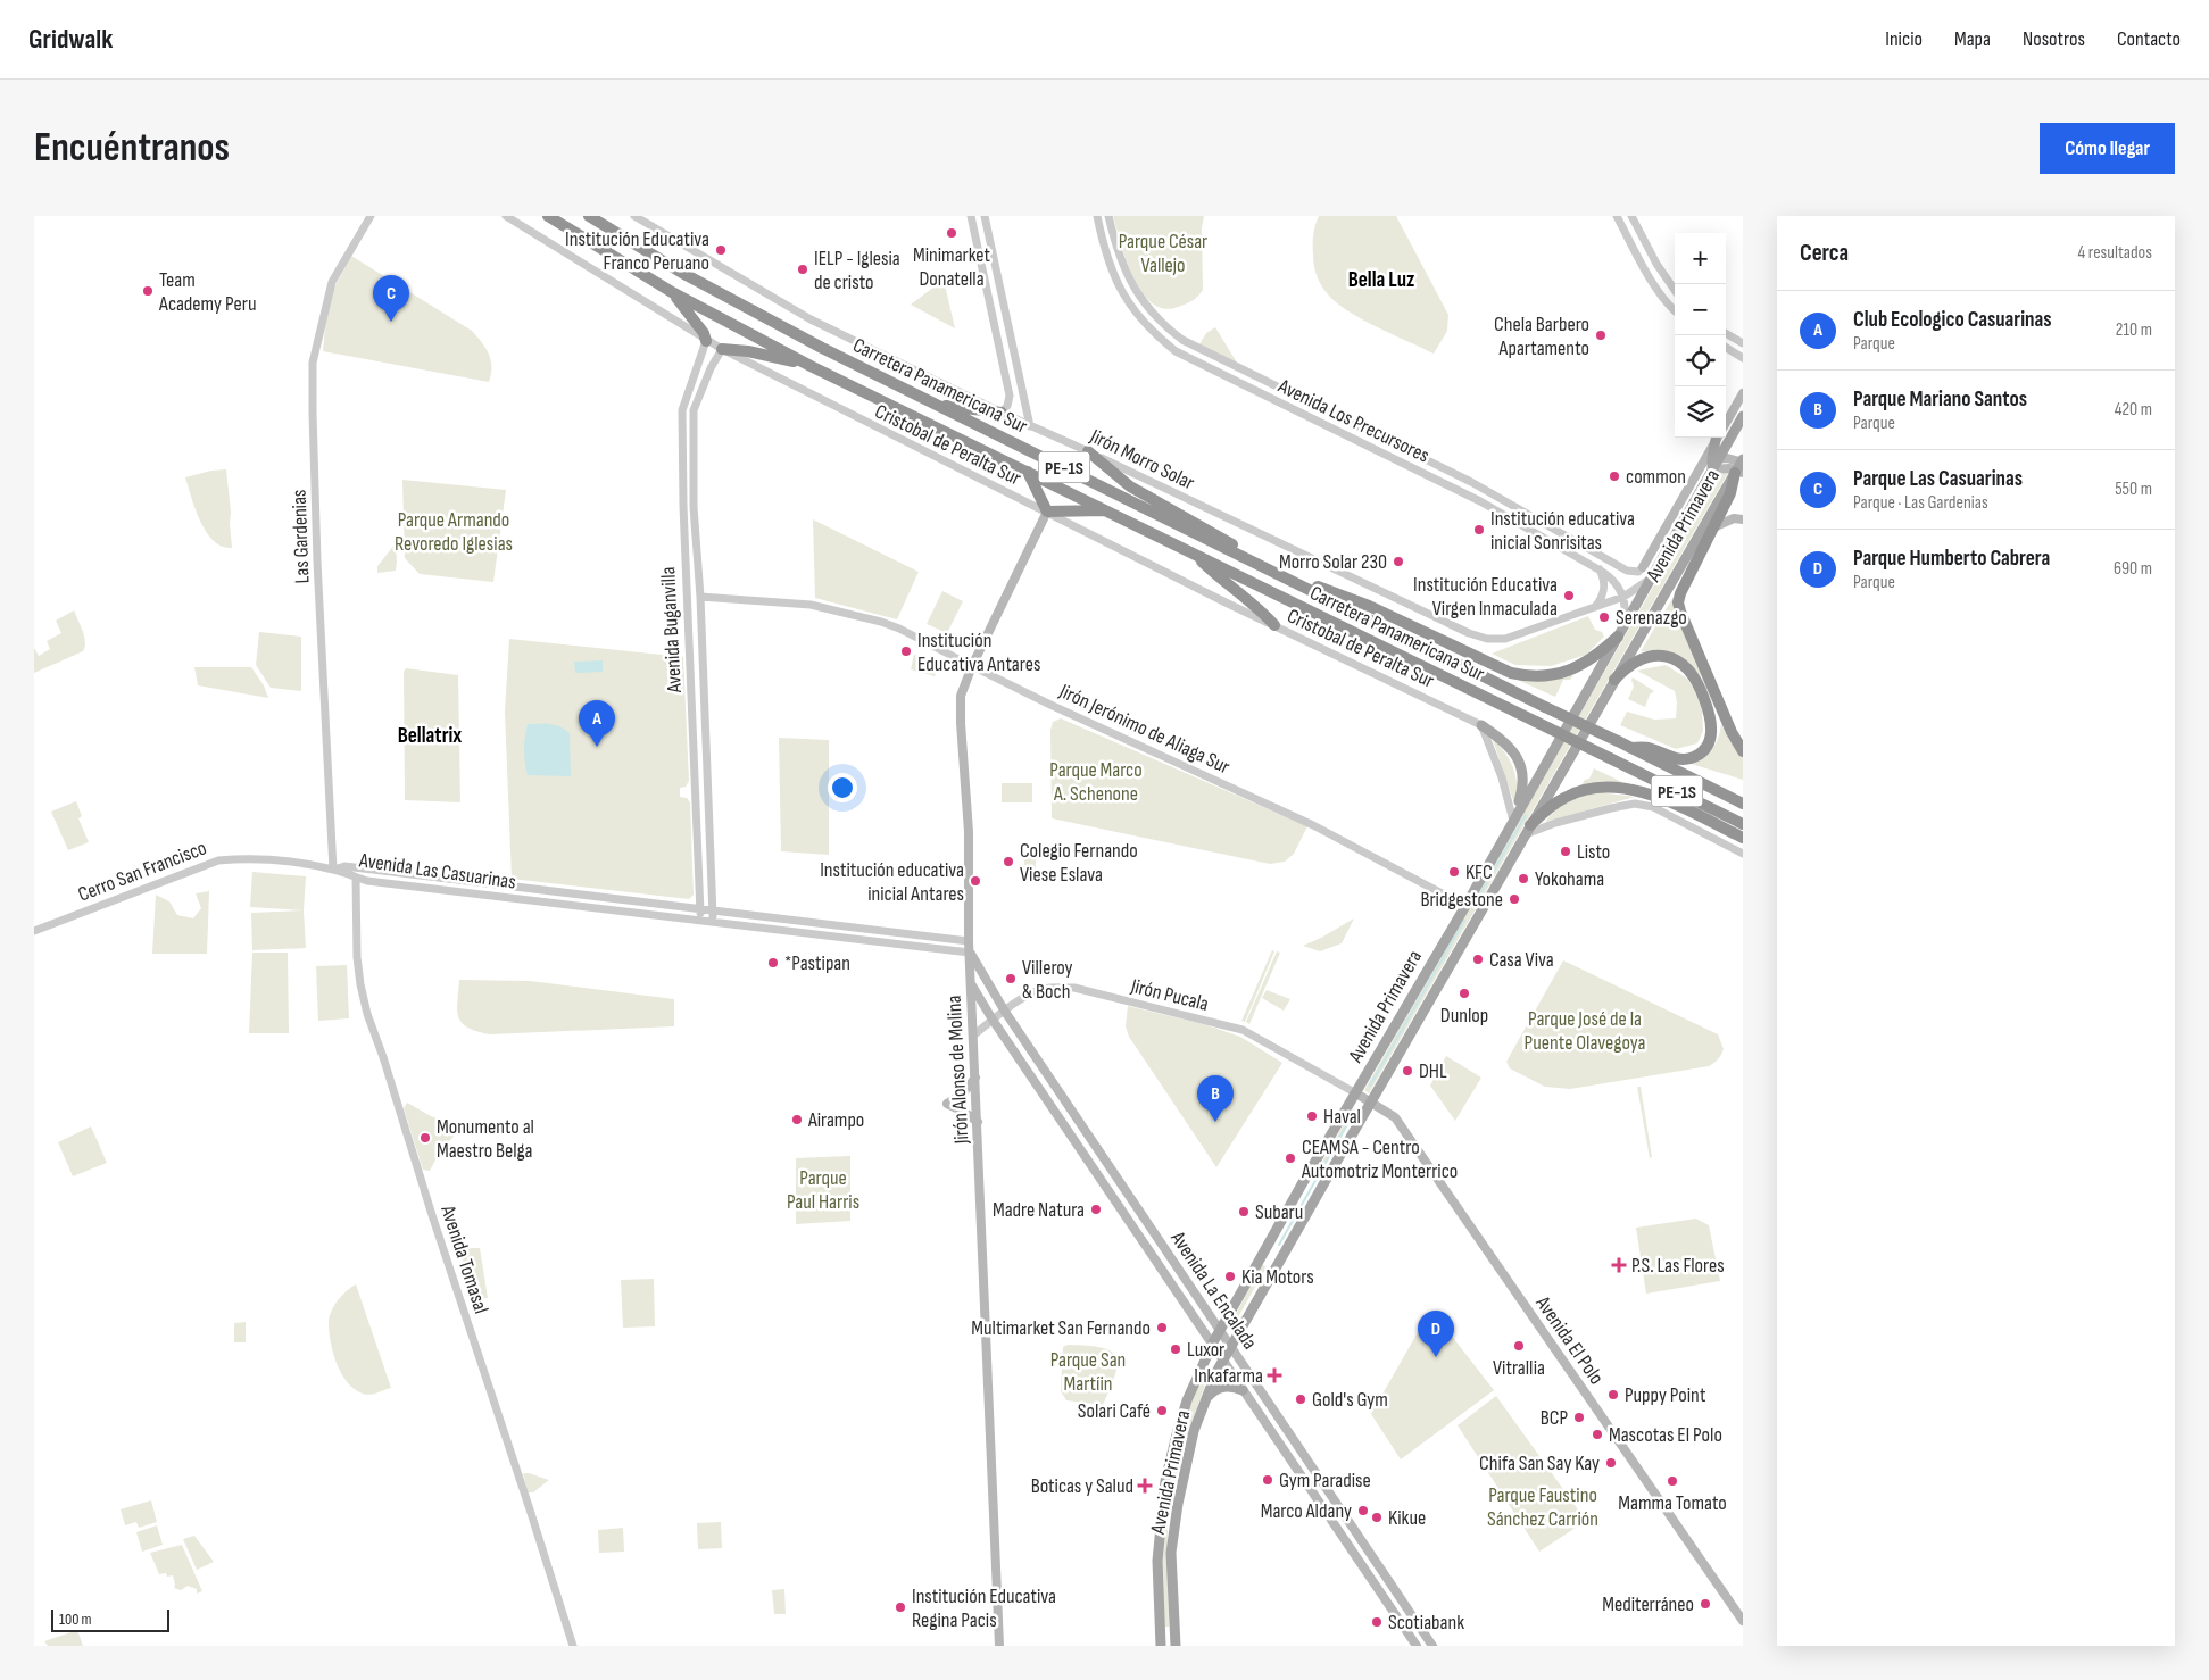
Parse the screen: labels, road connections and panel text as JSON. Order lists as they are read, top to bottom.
{
  "streets": {
    "highway": ["Carretera Panamericana Sur", "PE-1S"],
    "main road": [
      "Avenida Primavera",
      "Jirón Alonso de Molina",
      "Avenida La Encalada",
      "Avenida El Polo"
    ],
    "street": [
      "Avenida Los Precursores",
      "Cristobal de Peralta Sur",
      "Jirón Morro Solar",
      "Las Gardenias",
      "Avenida Buganvilla",
      "Jirón Jerónimo de Aliaga Sur",
      "Cerro San Francisco",
      "Avenida Las Casuarinas",
      "Jirón Pucala",
      "Avenida Tomasal"
    ]
  },
  "crossings": [
    ["Carretera Panamericana Sur", "PE-1S"],
    ["Avenida Los Precursores", "Jirón Morro Solar"],
    ["Avenida Los Precursores", "Avenida Primavera"],
    ["Cristobal de Peralta Sur", "Avenida Buganvilla"],
    ["Cristobal de Peralta Sur", "Jirón Alonso de Molina"],
    ["Jirón Morro Solar", "Avenida Primavera"],
    ["Avenida Primavera", "Jirón Jerónimo de Aliaga Sur"],
    ["Avenida Primavera", "Jirón Pucala"],
    ["Avenida Primavera", "Avenida La Encalada"],
    ["Avenida Primavera", "Avenida El Polo"],
    ["Las Gardenias", "Cerro San Francisco"],
    ["Las Gardenias", "Avenida Las Casuarinas"],
    ["Avenida Buganvilla", "Jirón Jerónimo de Aliaga Sur"],
    ["Avenida Buganvilla", "Avenida Las Casuarinas"],
    ["Jirón Jerónimo de Aliaga Sur", "Jirón Alonso de Molina"],
    ["Cerro San Francisco", "Avenida Las Casuarinas"],
    ["Avenida Las Casuarinas", "Jirón Alonso de Molina"],
    ["Avenida Las Casuarinas", "Avenida Tomasal"],
    ["Avenida Las Casuarinas", "Avenida La Encalada"],
    ["Jirón Pucala", "Jirón Alonso de Molina"],
    ["Jirón Pucala", "Avenida La Encalada"],
    ["Jirón Pucala", "Avenida El Polo"],
    ["Jirón Alonso de Molina", "Avenida La Encalada"]
  ],
  "districts": ["Bella Luz", "Bellatrix"],
  "parks": [
    "Parque César Vallejo",
    "Parque Armando Revoredo Iglesias",
    "Parque Marco A. Schenone",
    "Parque José de la Puente Olavegoya",
    "Parque Paul Harris",
    "Parque San Martíin",
    "Parque Faustino Sánchez Carrión"
  ],
  "places": {
    "other": [
      "Minimarket Donatella",
      "Institución Educativa Franco Peruano",
      "IELP - Iglesia de cristo",
      "Team Academy Peru",
      "Chela Barbero Apartamento",
      "common",
      "Institución educativa inicial Sonrisitas",
      "Morro Solar 230",
      "Institución Educativa Virgen Inmaculada",
      "Serenazgo",
      "Institución Educativa Antares",
      "Listo",
      "Colegio Fernando Viese Eslava",
      "KFC",
      "Yokohama",
      "Institución educativa inicial Antares",
      "Bridgestone",
      "Casa Viva",
      "*Pastipan",
      "Villeroy & Boch",
      "Dunlop",
      "DHL",
      "Haval",
      "Airampo",
      "Monumento al Maestro Belga",
      "CEAMSA - Centro Automotriz Monterrico",
      "Madre Natura",
      "Subaru",
      "Kia Motors",
      "Multimarket San Fernando",
      "Vitrallia",
      "Luxor",
      "Puppy Point",
      "Gold's Gym",
      "Solari Café",
      "BCP",
      "Mascotas El Polo",
      "Chifa San Say Kay",
      "Gym Paradise",
      "Mamma Tomato",
      "Marco Aldany",
      "Kikue",
      "Mediterráneo",
      "Institución Educativa Regina Pacis",
      "Scotiabank"
    ],
    "health": ["P.S. Las Flores", "Inkafarma", "Boticas y Salud"]
  },
  "scale_bar": "100 m",
  "page": {
    "header": "Gridwalk",
    "nav": [
      "Inicio",
      "Mapa",
      "Nosotros",
      "Contacto"
    ],
    "buttons": "Cómo llegar",
    "title": "Encuéntranos",
    "heading": ["Cerca", "4 resultados"],
    "map_buttons": ["+", "−"],
    "pins": [
      "C",
      "A",
      "B",
      "D"
    ],
    "list": [
      {
        "mark": "A",
        "name": "Club Ecologico Casuarinas",
        "note": "Parque",
        "value": "210 m"
      },
      {
        "mark": "B",
        "name": "Parque Mariano Santos",
        "note": "Parque",
        "value": "420 m"
      },
      {
        "mark": "C",
        "name": "Parque Las Casuarinas",
        "note": "Parque · Las Gardenias",
        "value": "550 m"
      },
      {
        "mark": "D",
        "name": "Parque Humberto Cabrera",
        "note": "Parque",
        "value": "690 m"
      }
    ],
    "scale": "100 m"
  }
}
